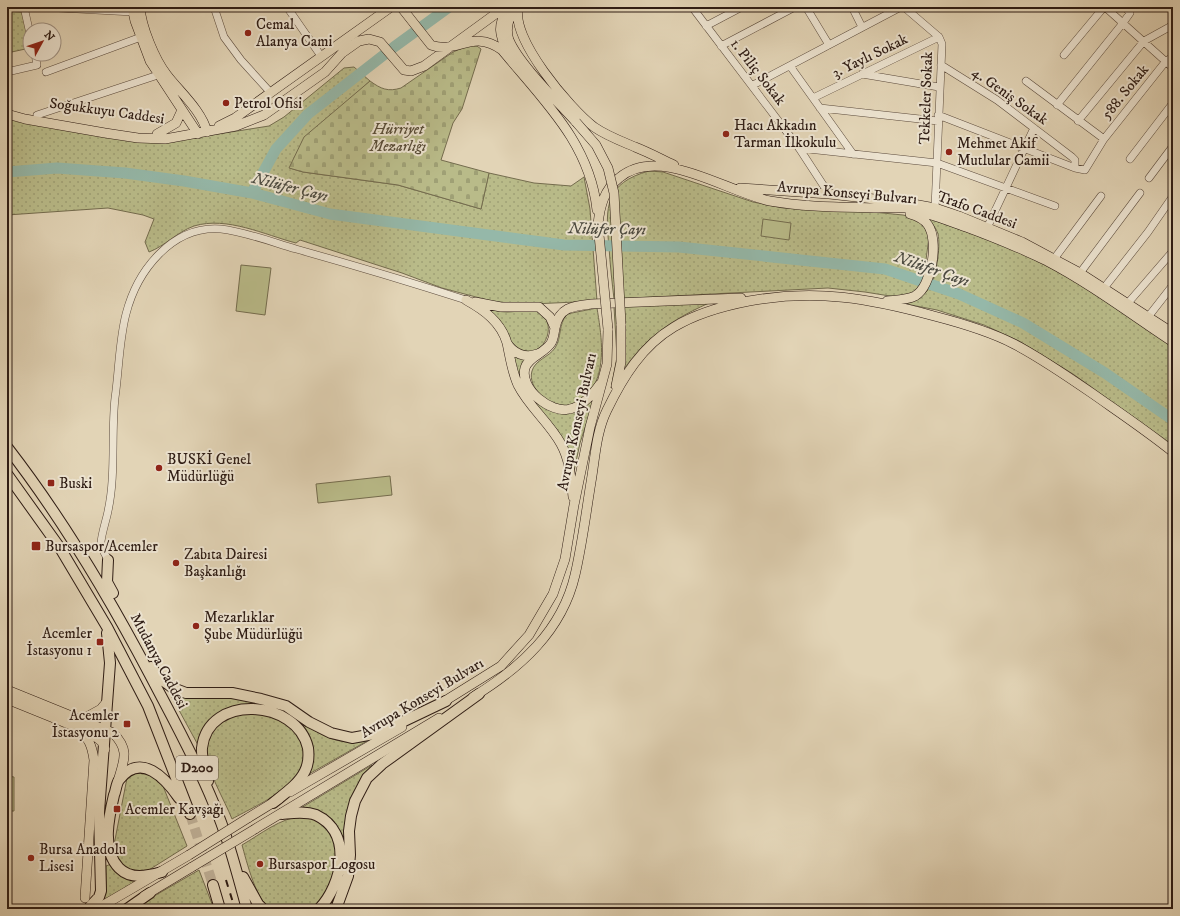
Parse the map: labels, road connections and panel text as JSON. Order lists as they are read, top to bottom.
{
  "streets": {
    "highway": ["Mudanya Caddesi", "D200"],
    "main road": ["Soğukkuyu Caddesi", "Avrupa Konseyi Bulvarı", "Trafo Caddesi"],
    "street": [
      "3. Yaylı Sokak",
      "1. Piliç Sokak",
      "588. Sokak",
      "4. Geniş Sokak",
      "Tekkeler Sokak"
    ]
  },
  "crossings": [
    ["3. Yaylı Sokak", "Tekkeler Sokak"],
    ["1. Piliç Sokak", "Trafo Caddesi"],
    ["588. Sokak", "4. Geniş Sokak"],
    ["4. Geniş Sokak", "Tekkeler Sokak"],
    ["Tekkeler Sokak", "Trafo Caddesi"],
    ["Avrupa Konseyi Bulvarı", "Trafo Caddesi"]
  ],
  "water": ["Nilüfer Çayı"],
  "parks": ["Hürriyet Mezarlığı"],
  "places": {
    "other": [
      "Cemal Alanya Cami",
      "Petrol Ofisi",
      "Hacı Akkadın Tarman İlkokulu",
      "Mehmet Akif Mutlular Camii",
      "BUSKİ Genel Müdürlüğü",
      "Zabıta Dairesi Başkanlığı",
      "Mezarlıklar Şube Müdürlüğü",
      "Bursa Anadolu Lisesi",
      "Bursaspor Logosu"
    ],
    "transit": [
      "Buski",
      "Bursaspor/Acemler",
      "Acemler İstasyonu 1",
      "Acemler İstasyonu 2",
      "Acemler Kavşağı"
    ]
  },
  "north": "top right"
}
